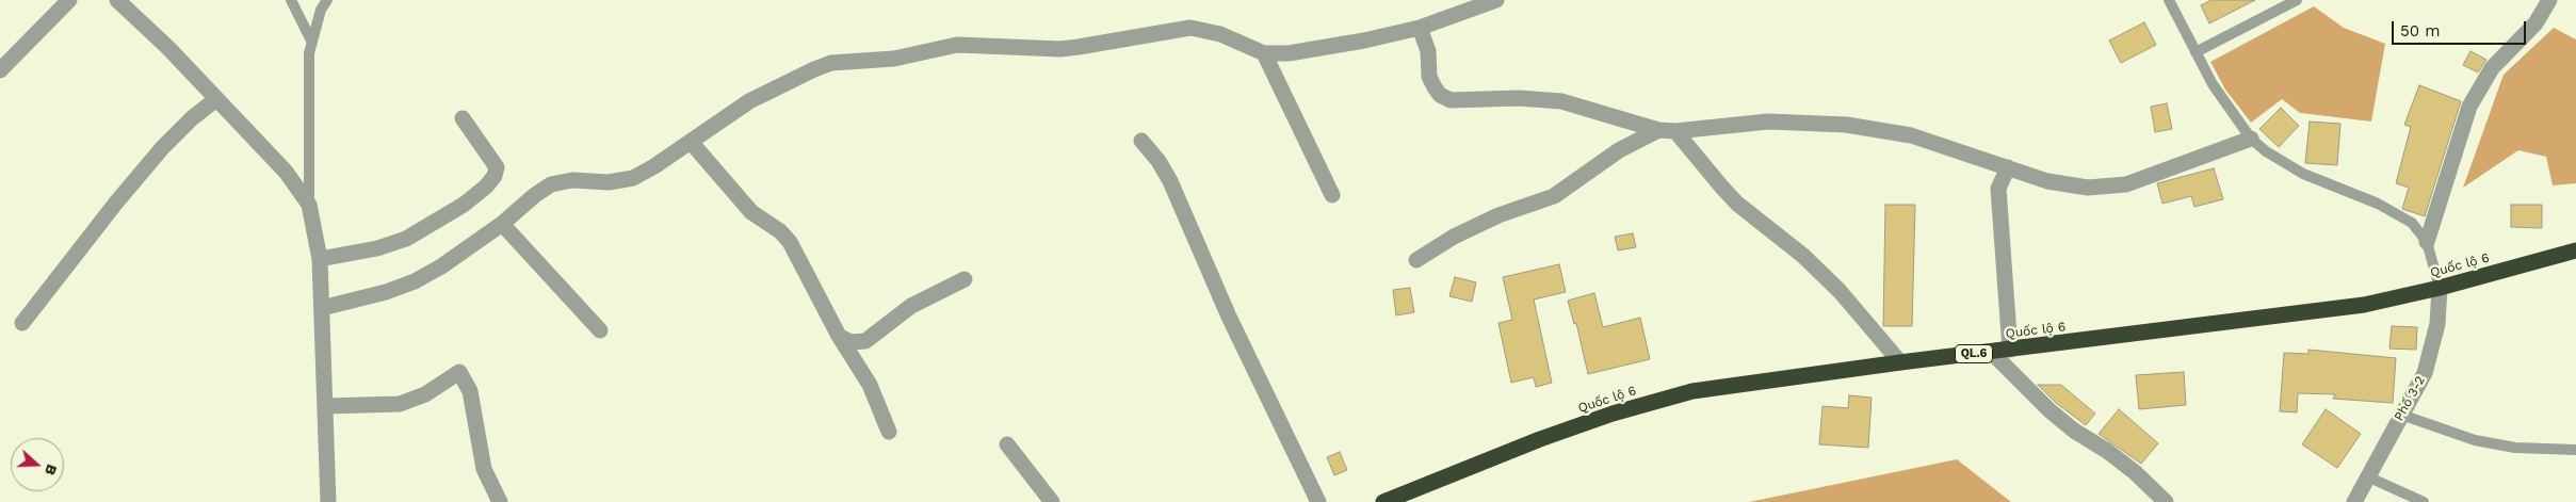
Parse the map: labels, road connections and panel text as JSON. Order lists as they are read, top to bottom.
{
  "streets": {
    "highway": ["Quốc lộ 6", "QL.6"],
    "street": ["Phố 3-2"]
  },
  "crossings": [
    ["Quốc lộ 6", "Phố 3-2"]
  ],
  "scale_bar": "50 m",
  "north": "right"
}
